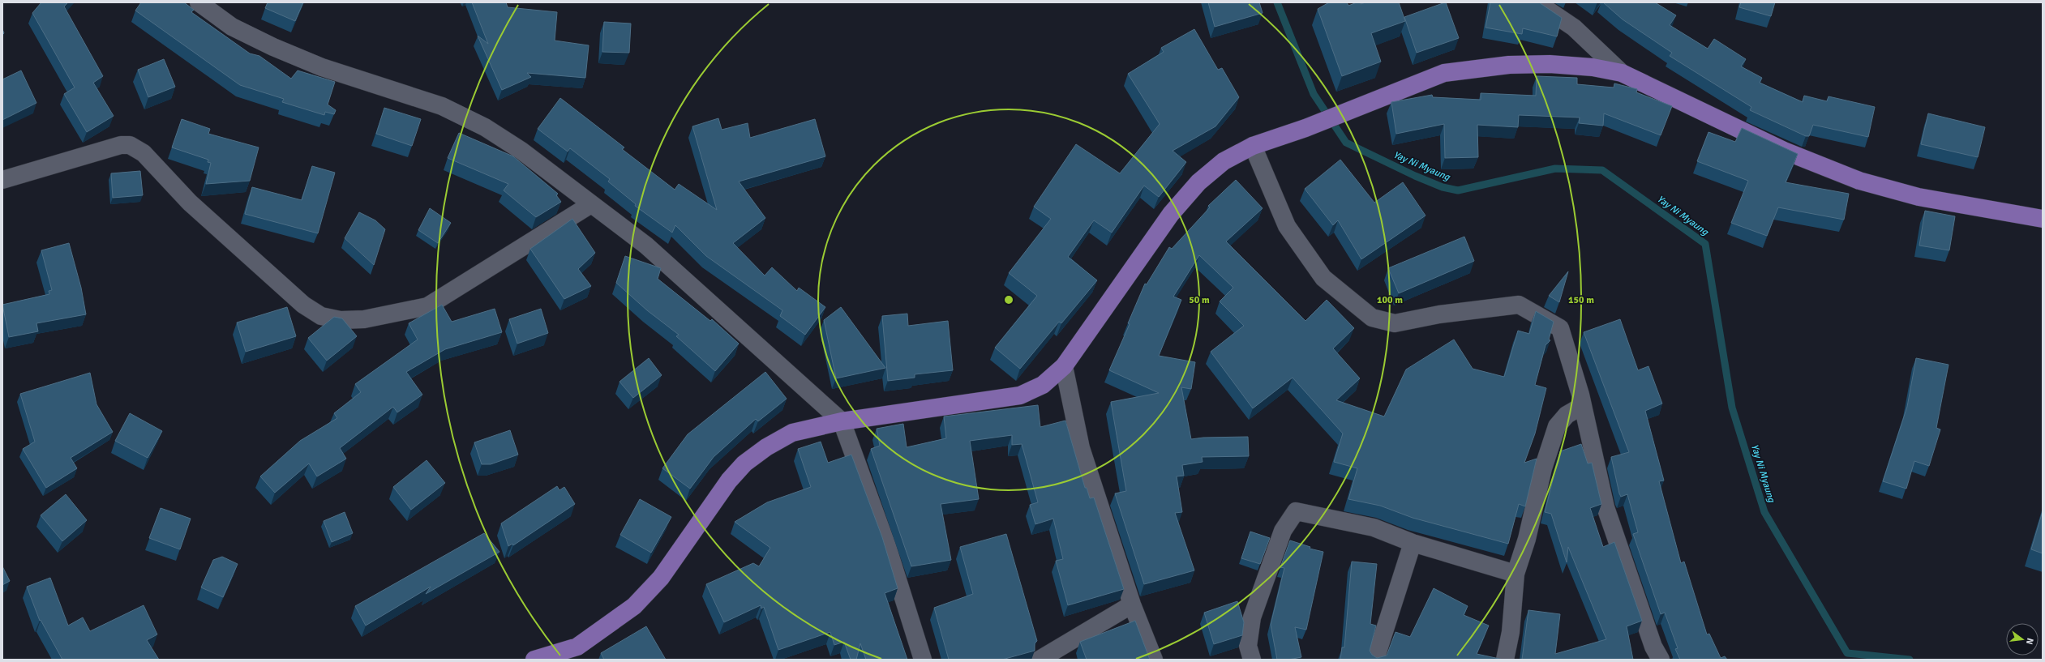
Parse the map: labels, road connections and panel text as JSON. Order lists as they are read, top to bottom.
{
  "water": ["Yay Ni Myaung"],
  "north": "right",
  "rings": ["50 m", "100 m", "150 m"]
}
